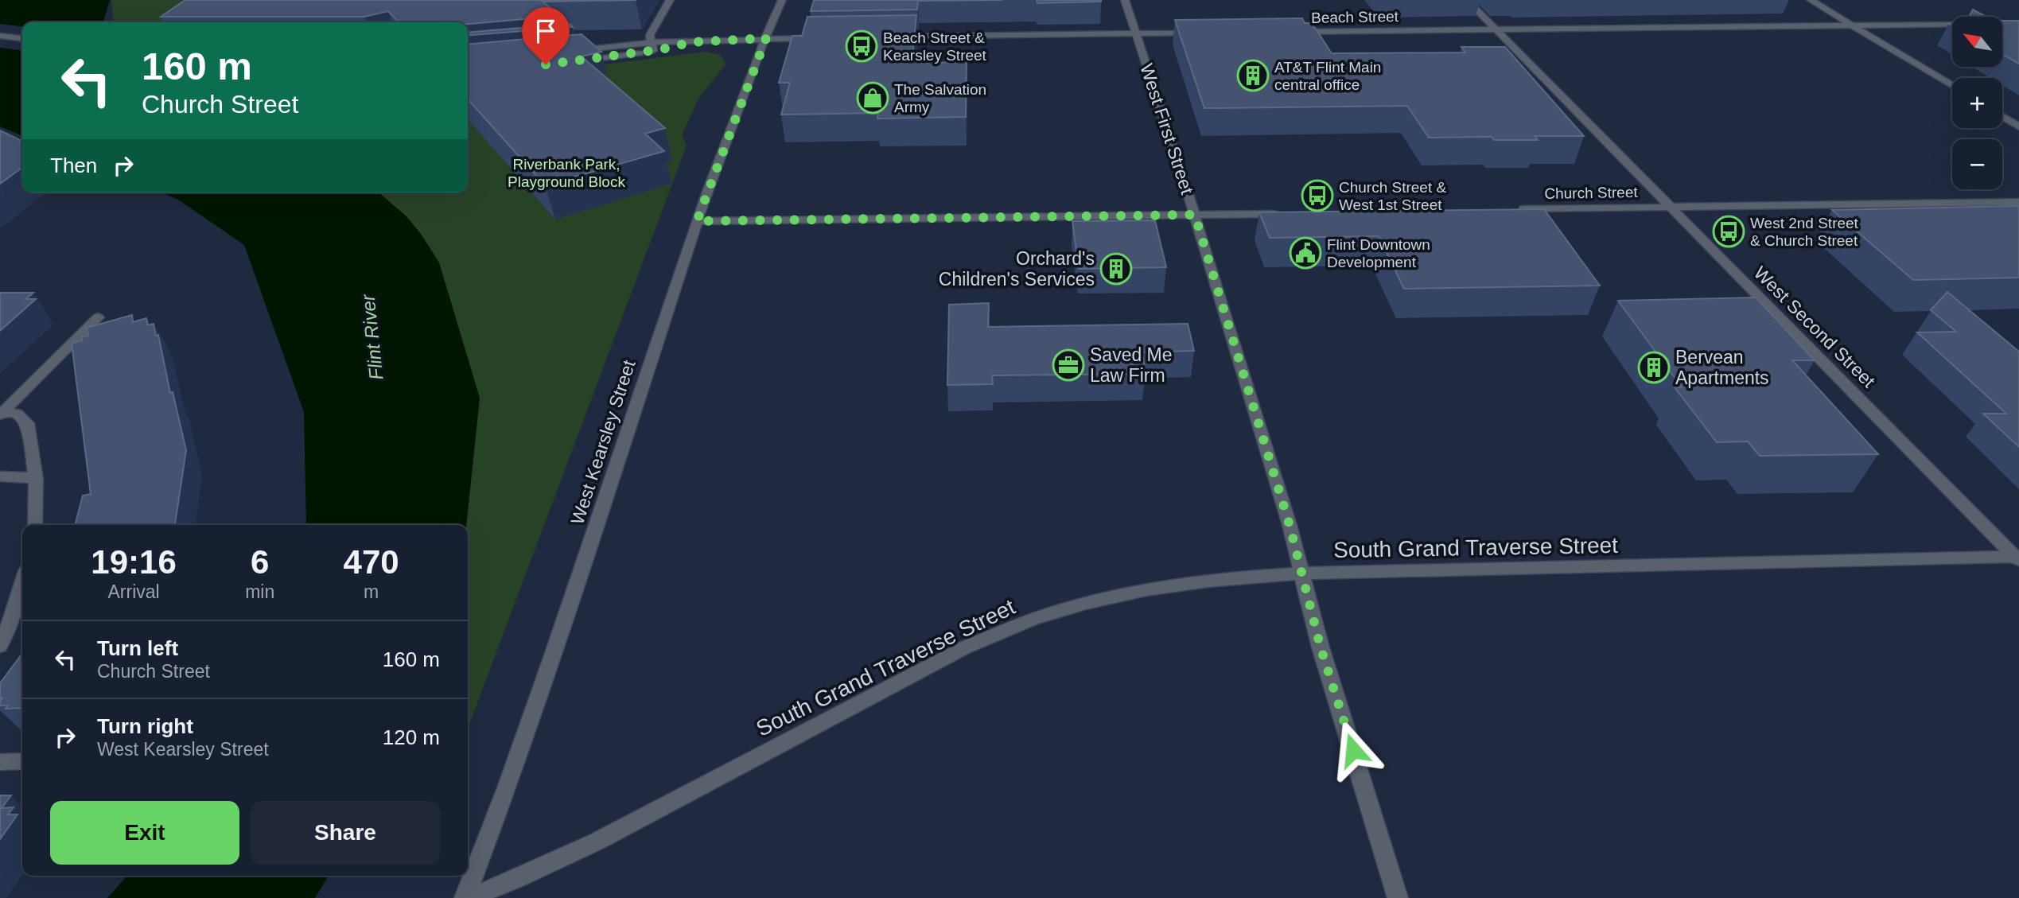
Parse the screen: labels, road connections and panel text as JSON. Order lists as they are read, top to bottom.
{
  "streets": {
    "street": [
      "Beach Street",
      "West First Street",
      "Church Street",
      "West Second Street",
      "West Kearsley Street",
      "South Grand Traverse Street"
    ]
  },
  "crossings": [
    ["Beach Street", "West Second Street"],
    ["West First Street", "South Grand Traverse Street"],
    ["Church Street", "West Second Street"],
    ["West Second Street", "South Grand Traverse Street"],
    ["West Kearsley Street", "South Grand Traverse Street"]
  ],
  "water": ["Flint River"],
  "parks": ["Riverbank Park, Playground Block"],
  "places": {
    "bus stop": ["Beach Street & Kearsley Street", "Church Street & West 1st Street", "West 2nd Street & Church Street"],
    "building": ["AT&T Flint Main central office", "Orchard's Children's Services", "Bervean Apartments"],
    "shop": ["The Salvation Army"],
    "public building": ["Flint Downtown Development"],
    "office": ["Saved Me Law Firm"]
  },
  "north": "top left",
  "page": {
    "map_buttons": ["+", "−"],
    "turn": ["160 m", "Church Street"],
    "then": "Then",
    "eta": [
      "19:16",
      "Arrival",
      "6",
      "min",
      "470",
      "m"
    ],
    "list": [
      {
        "name": "Turn left",
        "note": "Church Street",
        "value": "160 m"
      },
      {
        "name": "Turn right",
        "note": "West Kearsley Street",
        "value": "120 m"
      }
    ],
    "buttons": ["Exit", "Share"]
  }
}
